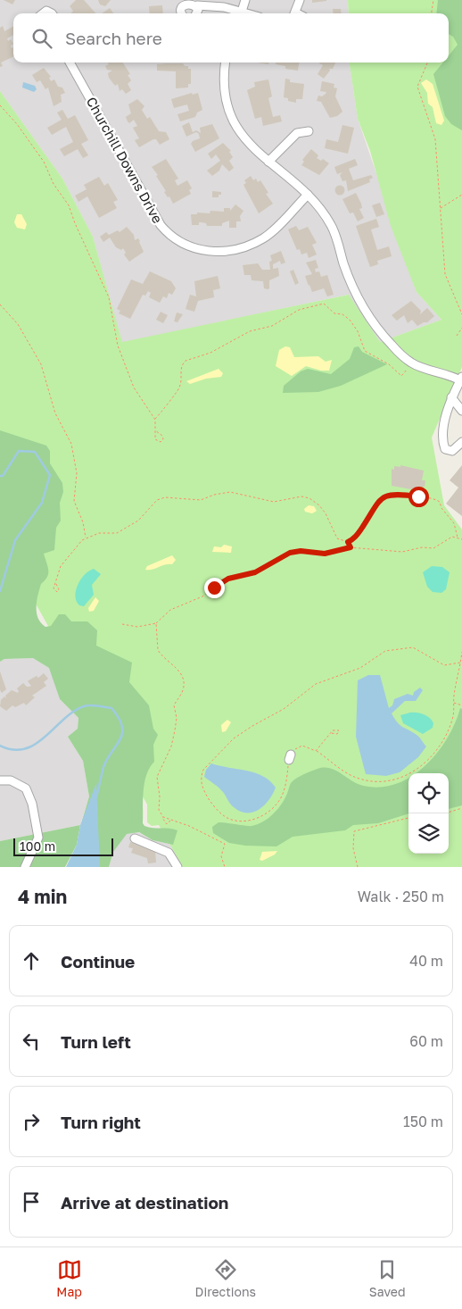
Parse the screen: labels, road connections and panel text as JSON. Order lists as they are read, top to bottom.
{
  "streets": {
    "street": ["Churchill Downs Drive"]
  },
  "scale_bar": "100 m",
  "page": {
    "search": "Search here",
    "scale": "100 m",
    "heading": ["4 min", "Walk · 250 m"],
    "list": [
      ["Continue", "40 m"],
      ["Turn left", "60 m"],
      ["Turn right", "150 m"],
      "Arrive at destination"
    ],
    "nav": ["Map", "Directions", "Saved"]
  }
}
